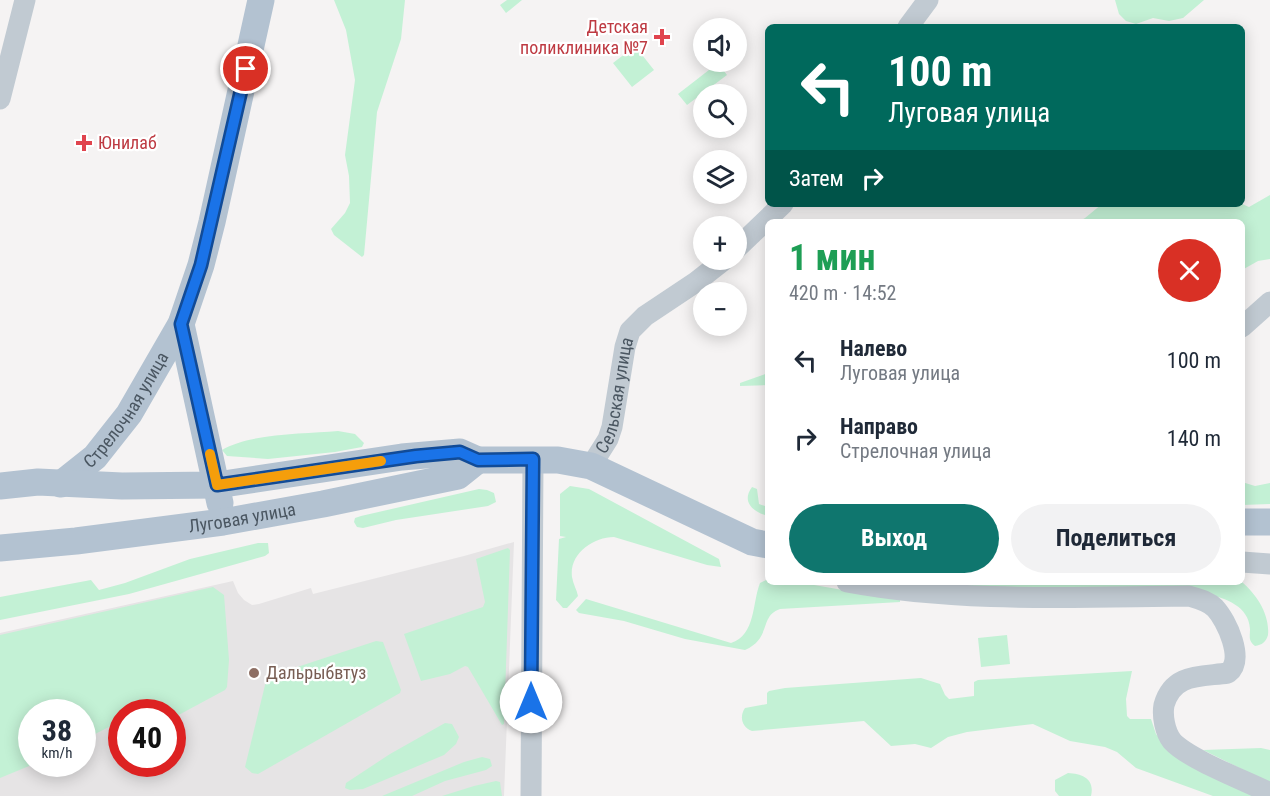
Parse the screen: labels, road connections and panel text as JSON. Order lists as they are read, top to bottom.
{
  "streets": {
    "main road": ["Стрелочная улица", "Луговая улица"],
    "street": ["Сельская улица"]
  },
  "crossings": [
    ["Сельская улица", "Луговая улица"],
    ["Стрелочная улица", "Луговая улица"]
  ],
  "places": {
    "health": ["Детская поликлиника №7", "Юнилаб"],
    "other": ["Дальрыбвтуз"]
  },
  "page": {
    "map_buttons": ["+", "−"],
    "turn": ["100 m", "Луговая улица"],
    "then": "Затем",
    "heading": ["1 мин", "420 m · 14:52"],
    "list": [
      {
        "name": "Налево",
        "note": "Луговая улица",
        "value": "100 m"
      },
      {
        "name": "Направо",
        "note": "Стрелочная улица",
        "value": "140 m"
      }
    ],
    "buttons": ["Выход", "Поделиться"],
    "speed": "38 km/h",
    "limit": "40"
  }
}
